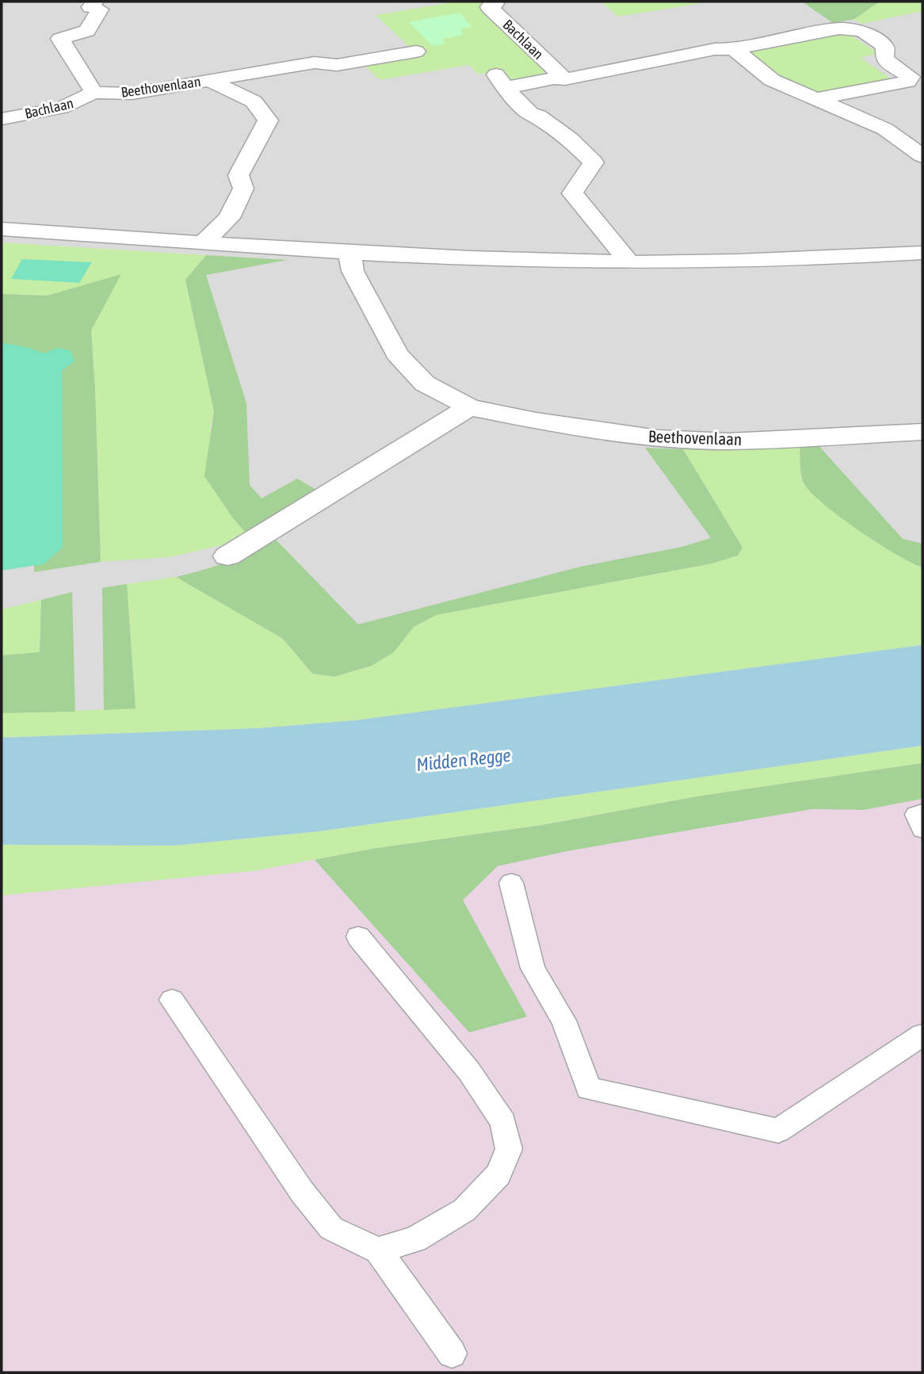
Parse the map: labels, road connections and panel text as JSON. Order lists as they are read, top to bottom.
{
  "streets": {
    "street": ["Bachlaan", "Beethovenlaan"]
  },
  "crossings": [
    ["Bachlaan", "Beethovenlaan"]
  ],
  "water": ["Midden Regge"]
}
